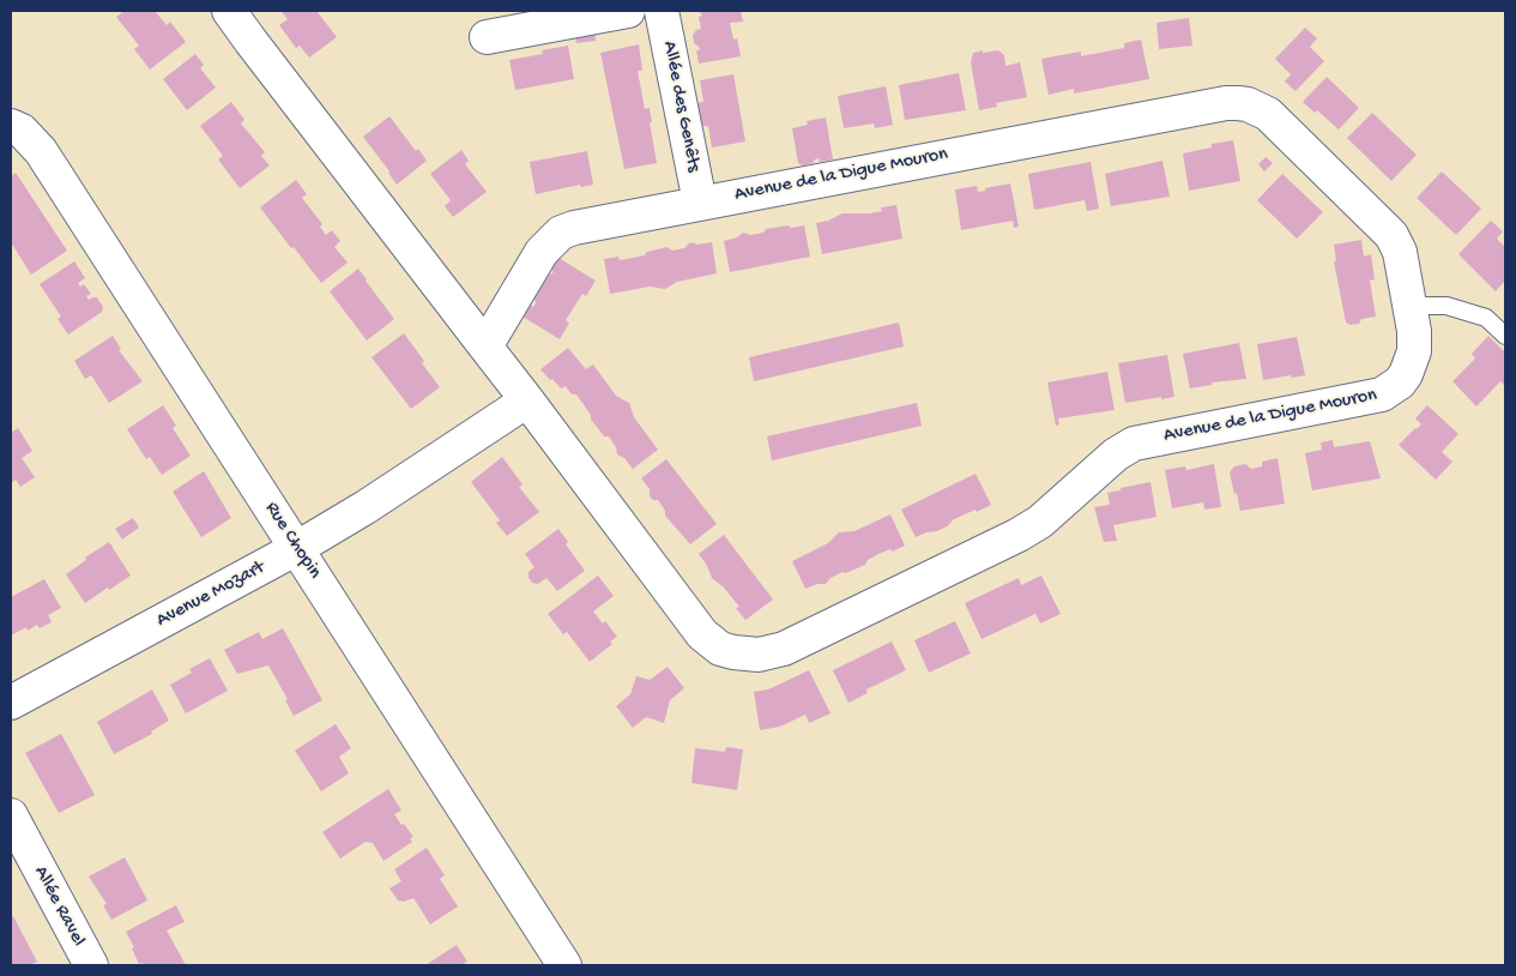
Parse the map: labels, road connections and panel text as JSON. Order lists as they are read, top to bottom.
{
  "streets": {
    "street": [
      "Allée des Genêts",
      "Avenue de la Digue Mouron",
      "Rue Chopin",
      "Avenue Mozart",
      "Allée Ravel"
    ]
  },
  "crossings": [
    ["Allée des Genêts", "Avenue de la Digue Mouron"],
    ["Avenue de la Digue Mouron", "Avenue Mozart"],
    ["Rue Chopin", "Avenue Mozart"]
  ]
}
